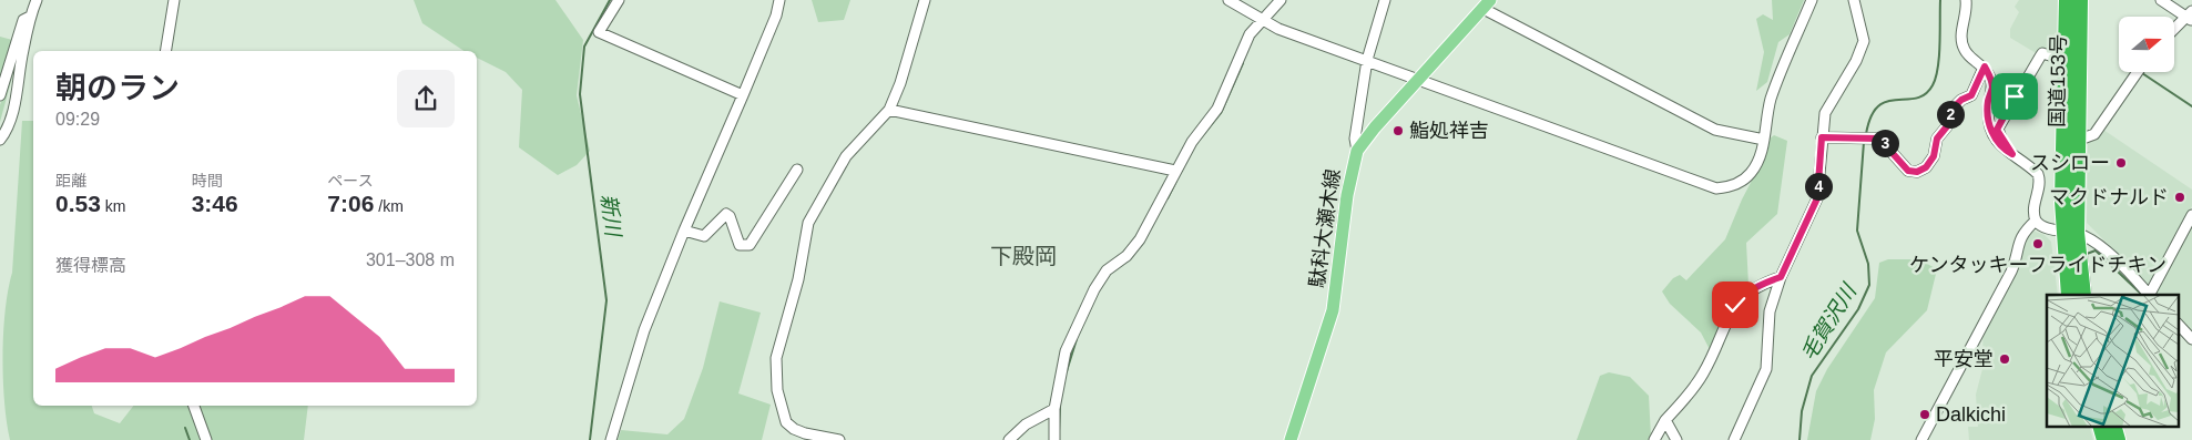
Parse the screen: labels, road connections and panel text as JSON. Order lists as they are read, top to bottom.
{
  "streets": {
    "highway": ["国道153号"],
    "main road": ["駄科大瀬木線"]
  },
  "districts": ["下殿岡"],
  "water": ["新川", "毛賀沢川"],
  "places": [
    "鮨処祥吉",
    "スシロー",
    "マクドナルド",
    "ケンタッキーフライドチキン",
    "平安堂",
    "Dalkichi"
  ],
  "north": "right",
  "page": {
    "heading": ["朝のラン", "09:29"],
    "pins": ["2", "3", "4"],
    "stats": [
      ["距離", "0.53 km"],
      ["時間", "3:46"],
      ["ペース", "7:06 /km"]
    ],
    "chart": ["獲得標高", "301–308 m"]
  }
}
